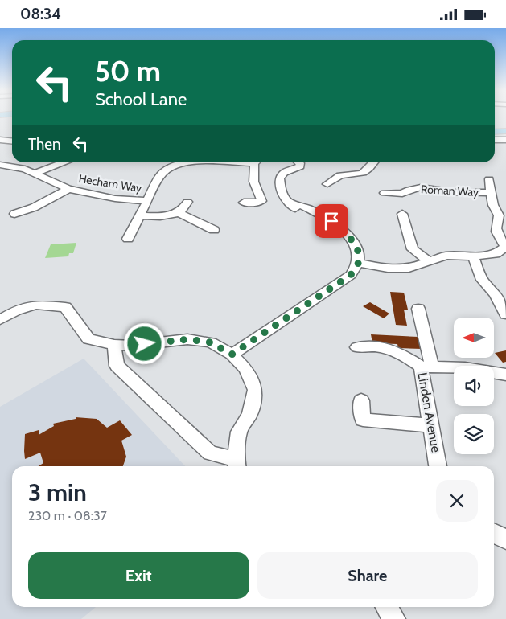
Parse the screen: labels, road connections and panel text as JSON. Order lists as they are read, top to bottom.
{
  "streets": {
    "street": ["Hecham Way", "Roman Way", "Linden Avenue"]
  },
  "north": "left",
  "page": {
    "status": "08:34",
    "turn": ["50 m", "School Lane"],
    "then": "Then",
    "heading": ["3 min", "230 m · 08:37"],
    "buttons": ["Exit", "Share"]
  }
}
